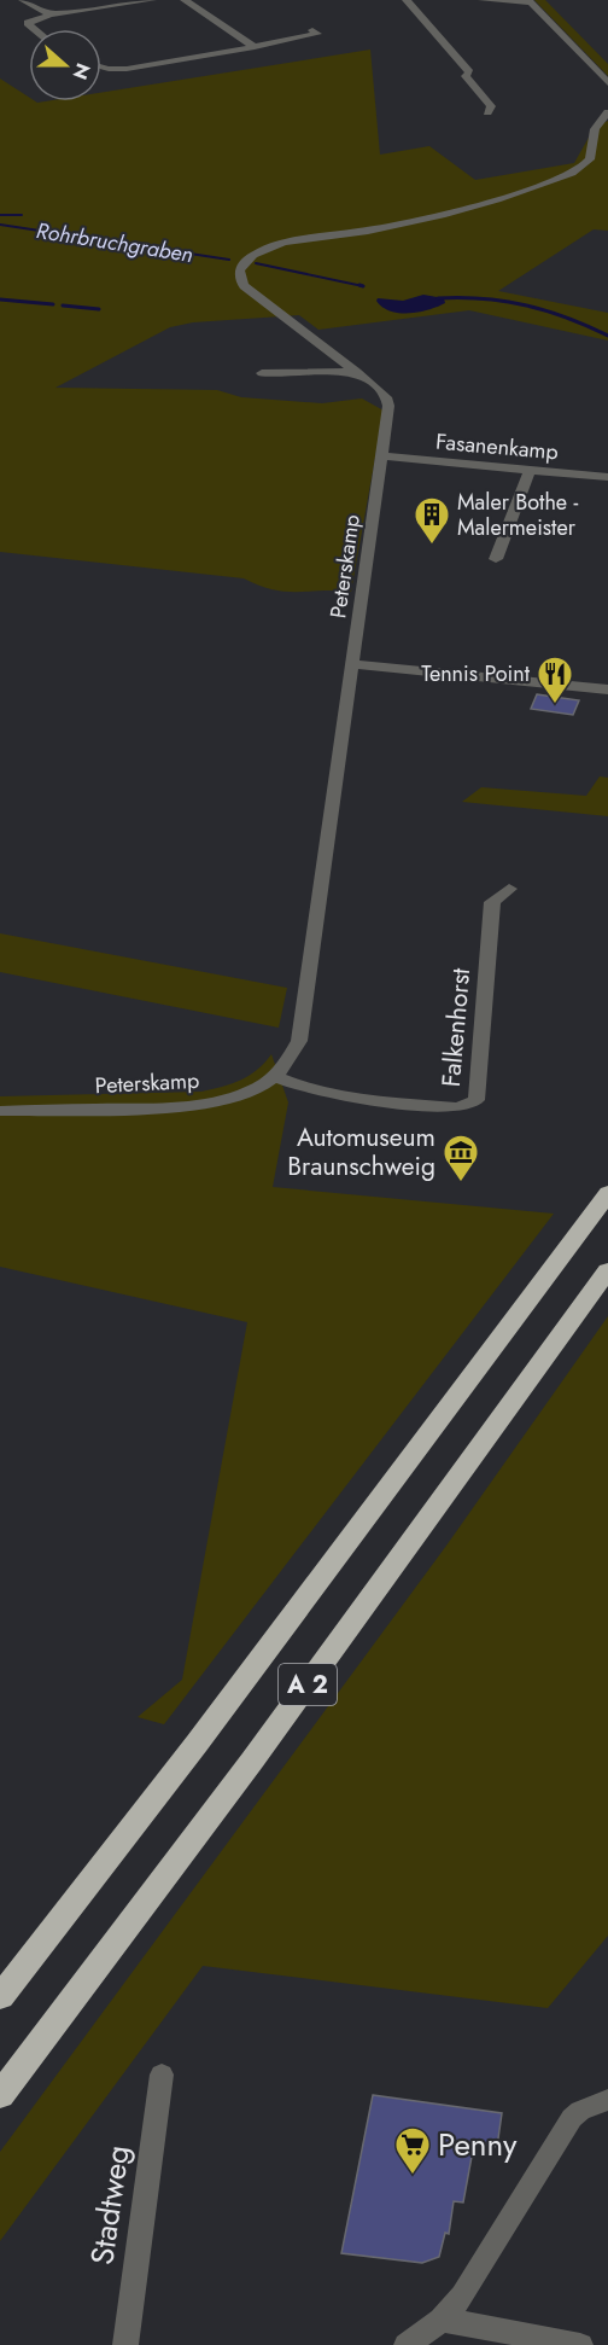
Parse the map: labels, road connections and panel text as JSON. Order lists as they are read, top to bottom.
{
  "streets": {
    "highway": ["A 2"],
    "street": [
      "Fasanenkamp",
      "Peterskamp",
      "Falkenhorst",
      "Stadtweg"
    ]
  },
  "crossings": [
    ["Fasanenkamp", "Peterskamp"],
    ["Peterskamp", "Falkenhorst"]
  ],
  "water": ["Rohrbruchgraben"],
  "places": {
    "building": ["Maler Bothe - Malermeister"],
    "restaurant": ["Tennis Point"],
    "museum": ["Automuseum Braunschweig"],
    "supermarket": ["Penny"]
  },
  "north": "right"
}
